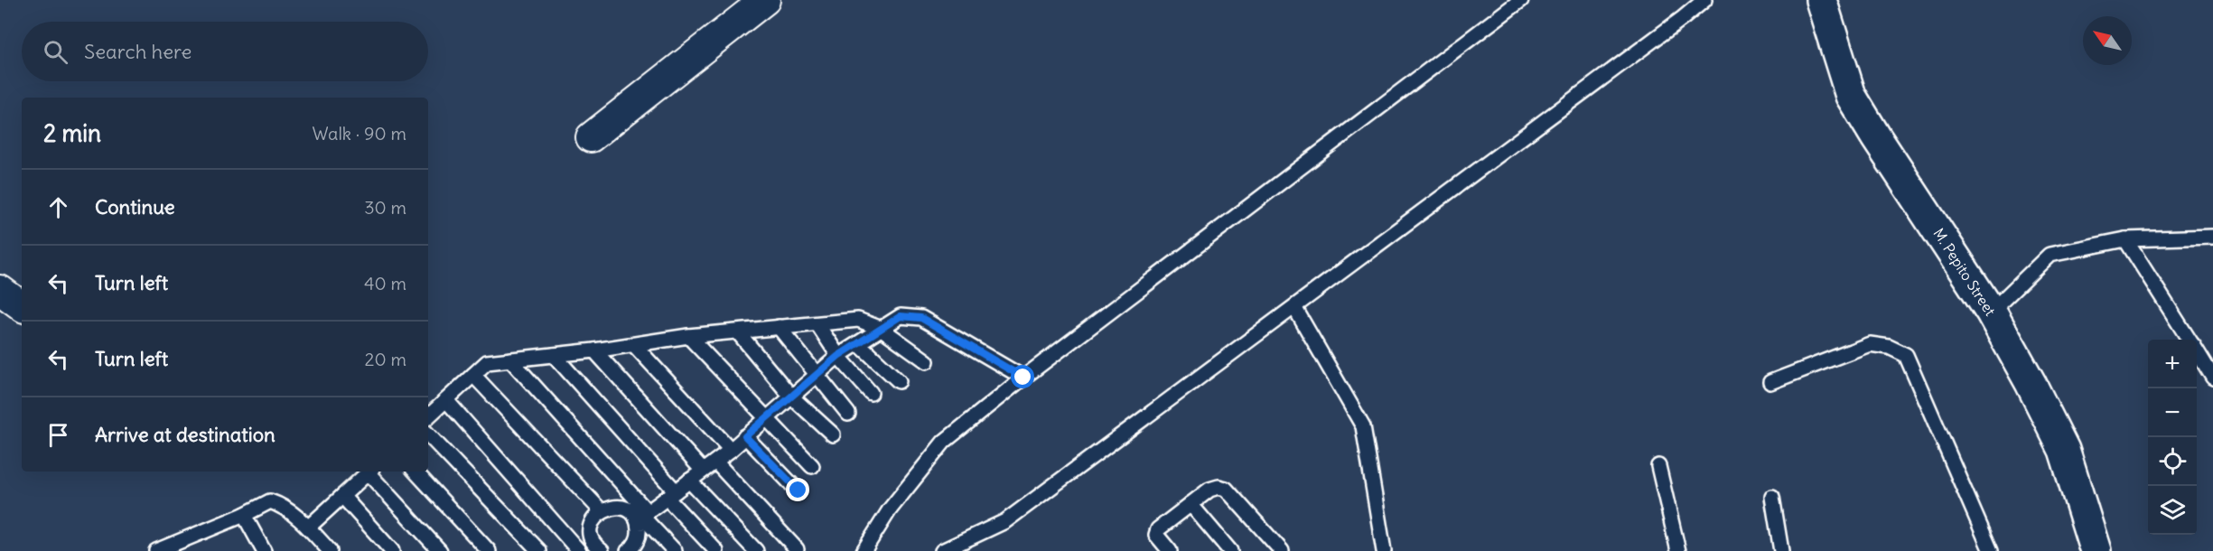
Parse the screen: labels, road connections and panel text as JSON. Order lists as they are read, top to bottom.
{
  "streets": {
    "street": ["M. Pepito Street"]
  },
  "north": "top left",
  "page": {
    "search": "Search here",
    "heading": ["2 min", "Walk · 90 m"],
    "list": [
      ["Continue", "30 m"],
      ["Turn left", "40 m"],
      ["Turn left", "20 m"],
      "Arrive at destination"
    ],
    "map_buttons": ["+", "−"]
  }
}
